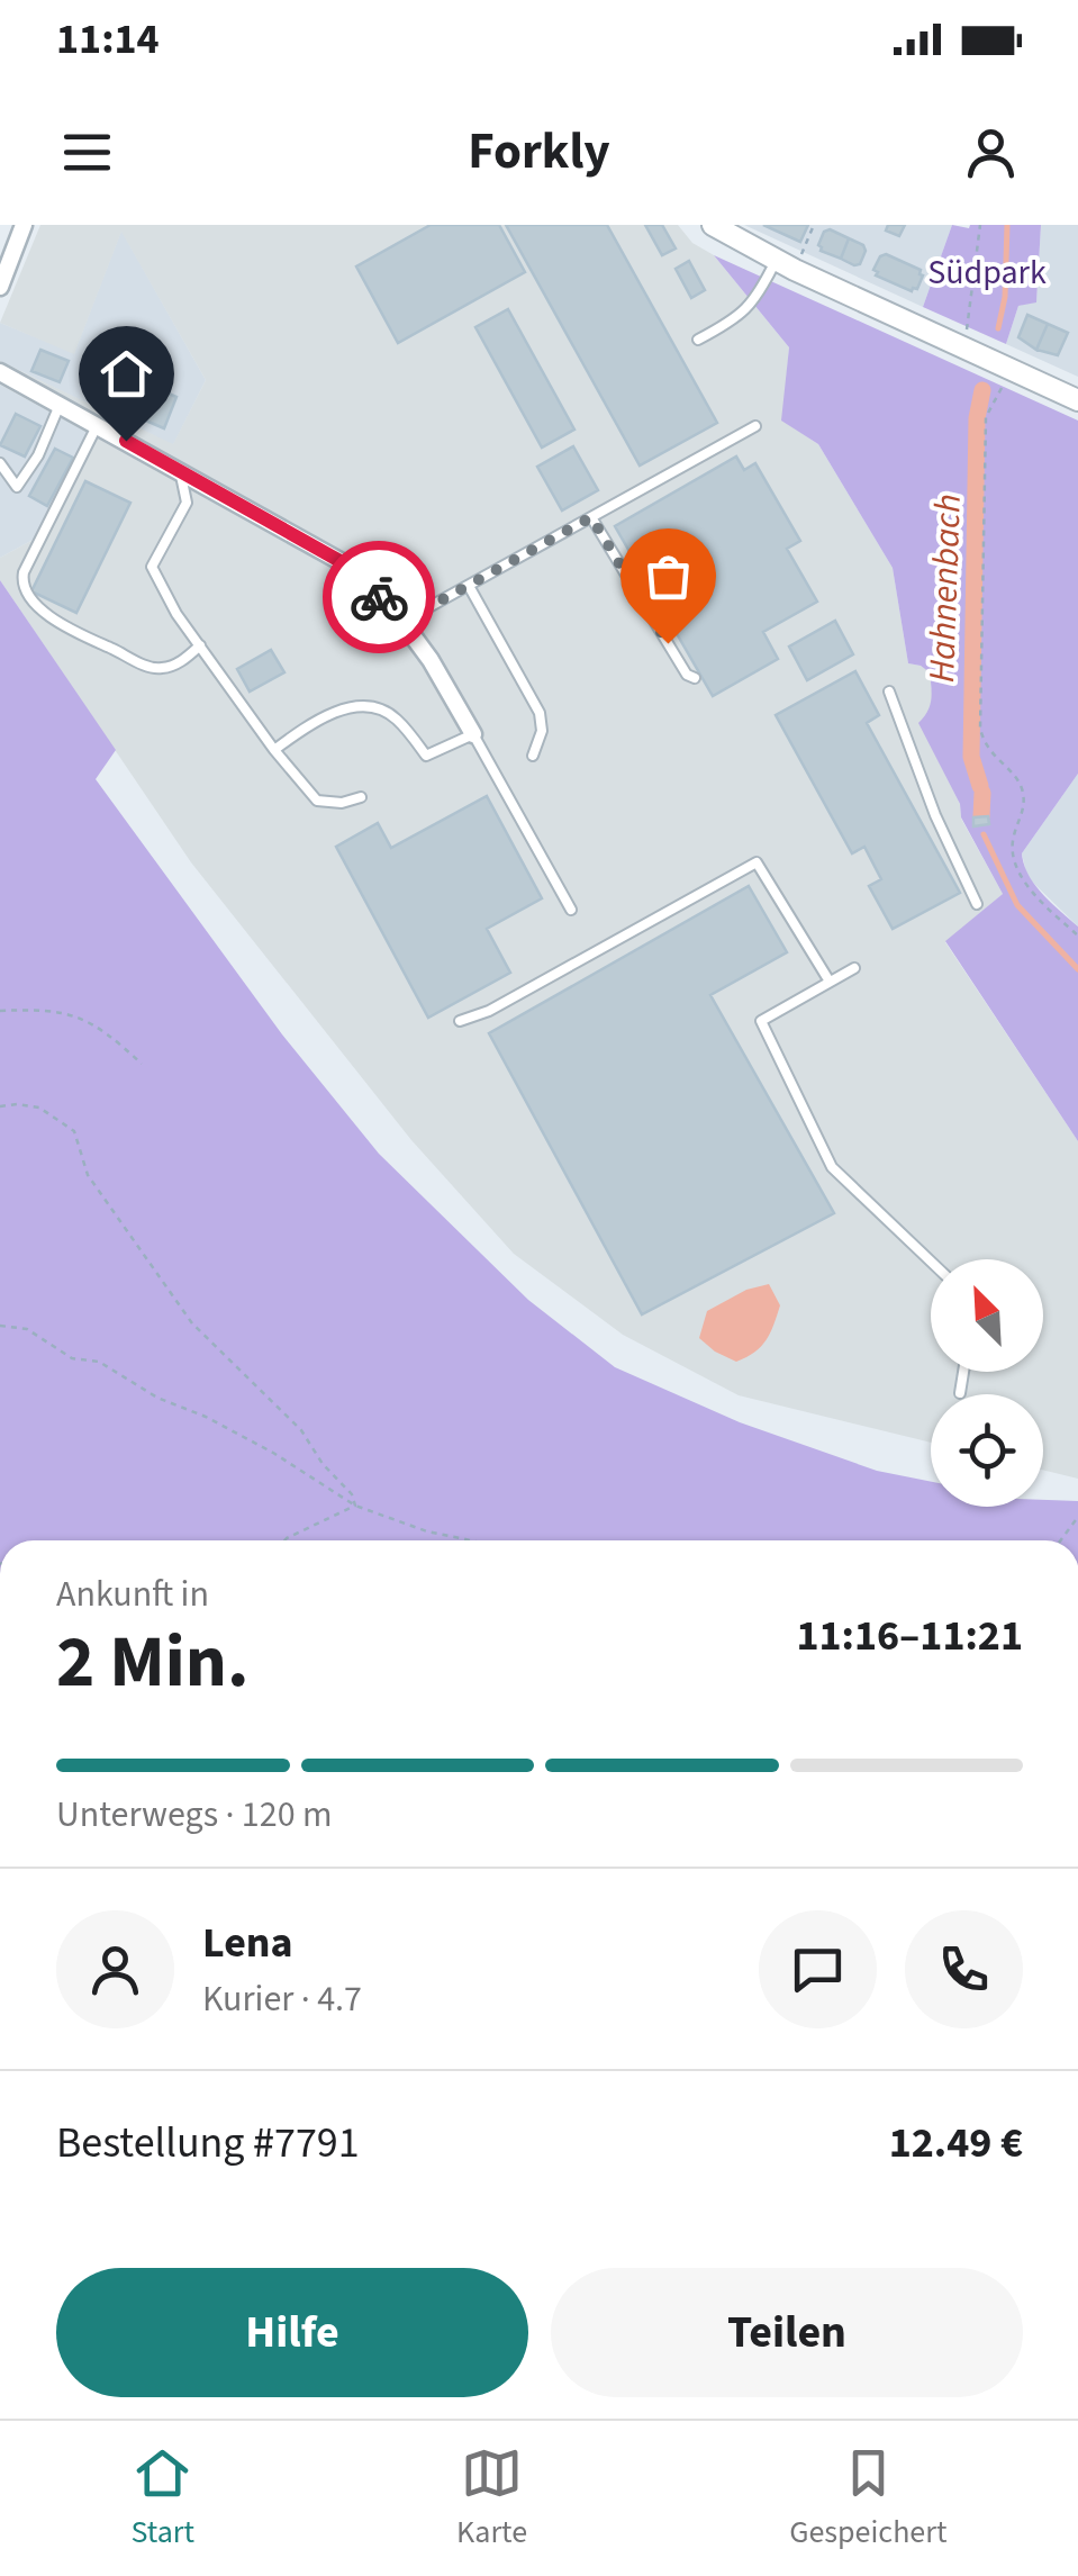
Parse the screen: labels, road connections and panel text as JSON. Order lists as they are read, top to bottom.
{
  "water": ["Hahnenbach"],
  "parks": ["Südpark"],
  "north": "top left",
  "page": {
    "status": "11:14",
    "header": "Forkly",
    "heading": ["2 Min.", "Ankunft in", "11:16–11:21"],
    "panel": [
      "Lena",
      "Kurier · 4.7",
      "Bestellung #7791",
      "12.49 €"
    ],
    "bar": "Unterwegs · 120 m",
    "buttons": ["Hilfe", "Teilen"],
    "tabs": ["Start", "Karte", "Gespeichert"]
  }
}
